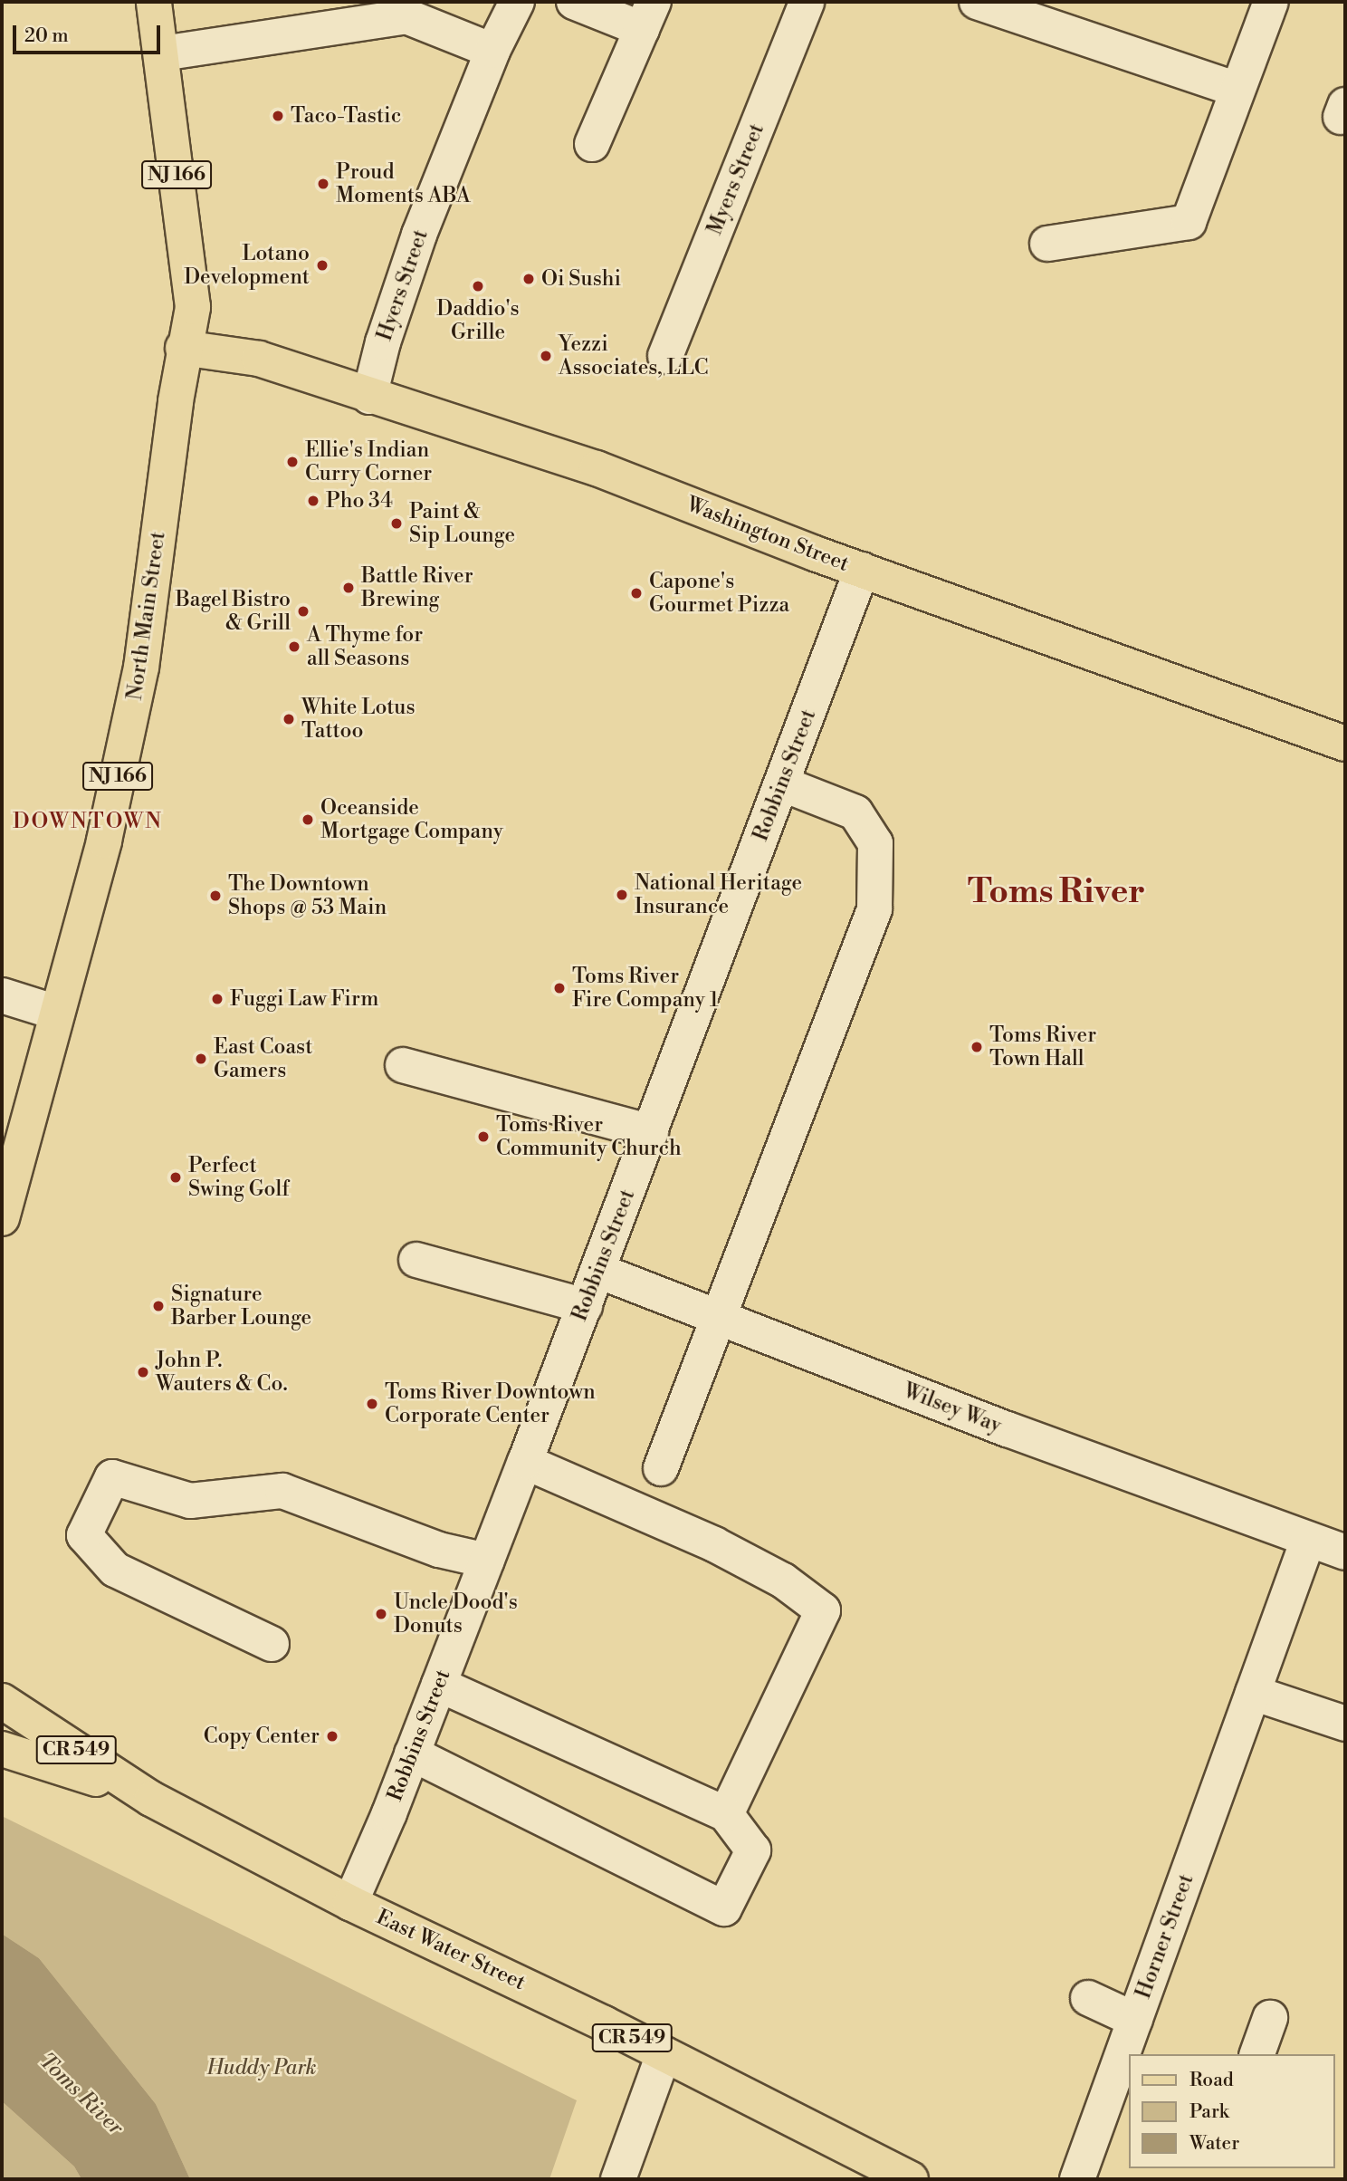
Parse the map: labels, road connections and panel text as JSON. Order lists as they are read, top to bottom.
{
  "streets": {
    "main road": [
      "NJ 166",
      "Washington Street",
      "North Main Street",
      "CR 549",
      "East Water Street"
    ],
    "street": [
      "Myers Street",
      "Hyers Street",
      "Robbins Street",
      "Wilsey Way",
      "Horner Street"
    ]
  },
  "crossings": [
    ["Hyers Street", "Washington Street"],
    ["Washington Street", "North Main Street"],
    ["Washington Street", "Robbins Street"],
    ["Robbins Street", "Wilsey Way"],
    ["Robbins Street", "East Water Street"],
    ["Wilsey Way", "Horner Street"]
  ],
  "districts": ["DOWNTOWN", "Toms River"],
  "water": ["Toms River"],
  "parks": ["Huddy Park"],
  "places": [
    "Taco-Tastic",
    "Proud Moments ABA",
    "Lotano Development",
    "Oi Sushi",
    "Daddio's Grille",
    "Yezzi Associates, LLC",
    "Ellie's Indian Curry Corner",
    "Pho 34",
    "Paint & Sip Lounge",
    "Battle River Brewing",
    "Capone's Gourmet Pizza",
    "Bagel Bistro & Grill",
    "A Thyme for all Seasons",
    "White Lotus Tattoo",
    "Oceanside Mortgage Company",
    "National Heritage Insurance",
    "The Downtown Shops @ 53 Main",
    "Toms River Fire Company 1",
    "Fuggi Law Firm",
    "Toms River Town Hall",
    "East Coast Gamers",
    "Toms River Community Church",
    "Perfect Swing Golf",
    "Signature Barber Lounge",
    "John P. Wauters & Co.",
    "Toms River Downtown Corporate Center",
    "Uncle Dood's Donuts",
    "Copy Center"
  ],
  "legend": ["Road", "Park", "Water"],
  "scale_bar": "20 m"
}
